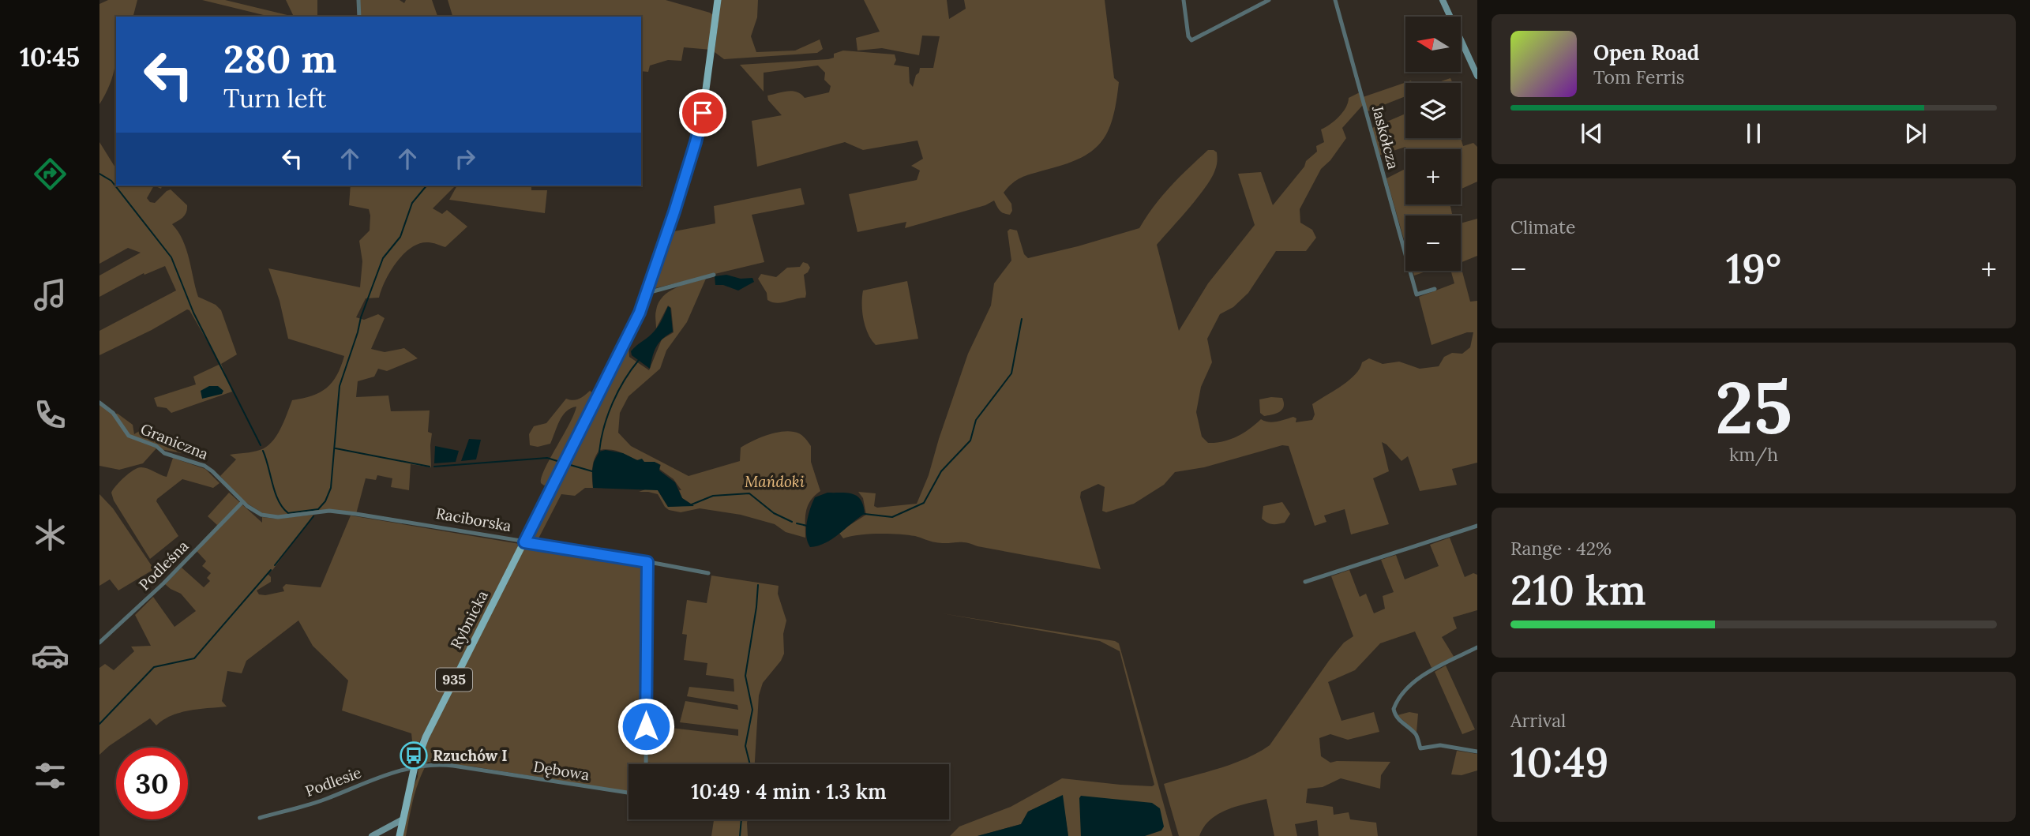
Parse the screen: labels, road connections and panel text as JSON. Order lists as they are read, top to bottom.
{
  "streets": {
    "main road": ["Raciborska", "Rybnicka", "935"],
    "street": [
      "Jaskółcza",
      "Graniczna",
      "Podleśna",
      "Dębowa",
      "Podlesie"
    ]
  },
  "crossings": [
    ["Graniczna", "Raciborska"],
    ["Graniczna", "Podleśna"],
    ["Raciborska", "Podleśna"],
    ["Raciborska", "Rybnicka"],
    ["Rybnicka", "Dębowa"],
    ["Rybnicka", "Podlesie"],
    ["Dębowa", "Podlesie"]
  ],
  "parks": ["Mańdoki"],
  "places": {
    "bus stop": ["Rzuchów I"]
  },
  "north": "left",
  "page": {
    "tabs": "10:45",
    "map_buttons": ["+", "−"],
    "turn": ["280 m", "Turn left"],
    "song": ["Open Road", "Tom Ferris"],
    "tile": [
      "Climate",
      ["25", "km/h"],
      ["Range · 42%", "210 km"],
      ["Arrival", "10:49"]
    ],
    "heat": ["−", "19°", "+"],
    "limit": "30",
    "trip": "10:49 · 4 min · 1.3 km"
  }
}
